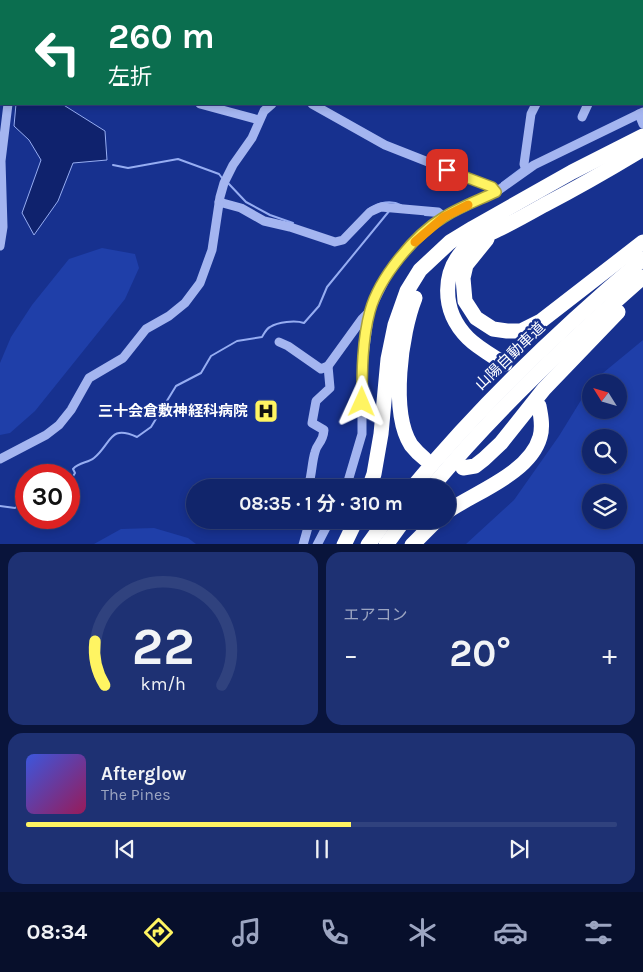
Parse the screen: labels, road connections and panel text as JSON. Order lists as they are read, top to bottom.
{
  "streets": {
    "highway": ["山陽自動車道"]
  },
  "places": {
    "hospital": ["三十会倉敷神経科病院"]
  },
  "north": "top left",
  "page": {
    "turn": ["260 m", "左折"],
    "limit": "30",
    "trip": "08:35 · 1 分 · 310 m",
    "tile": "エアコン",
    "heat": ["−", "20°", "+"],
    "song": ["Afterglow", "The Pines"],
    "tabs": "08:34",
    "gauge": ["22", "km/h"]
  }
}
